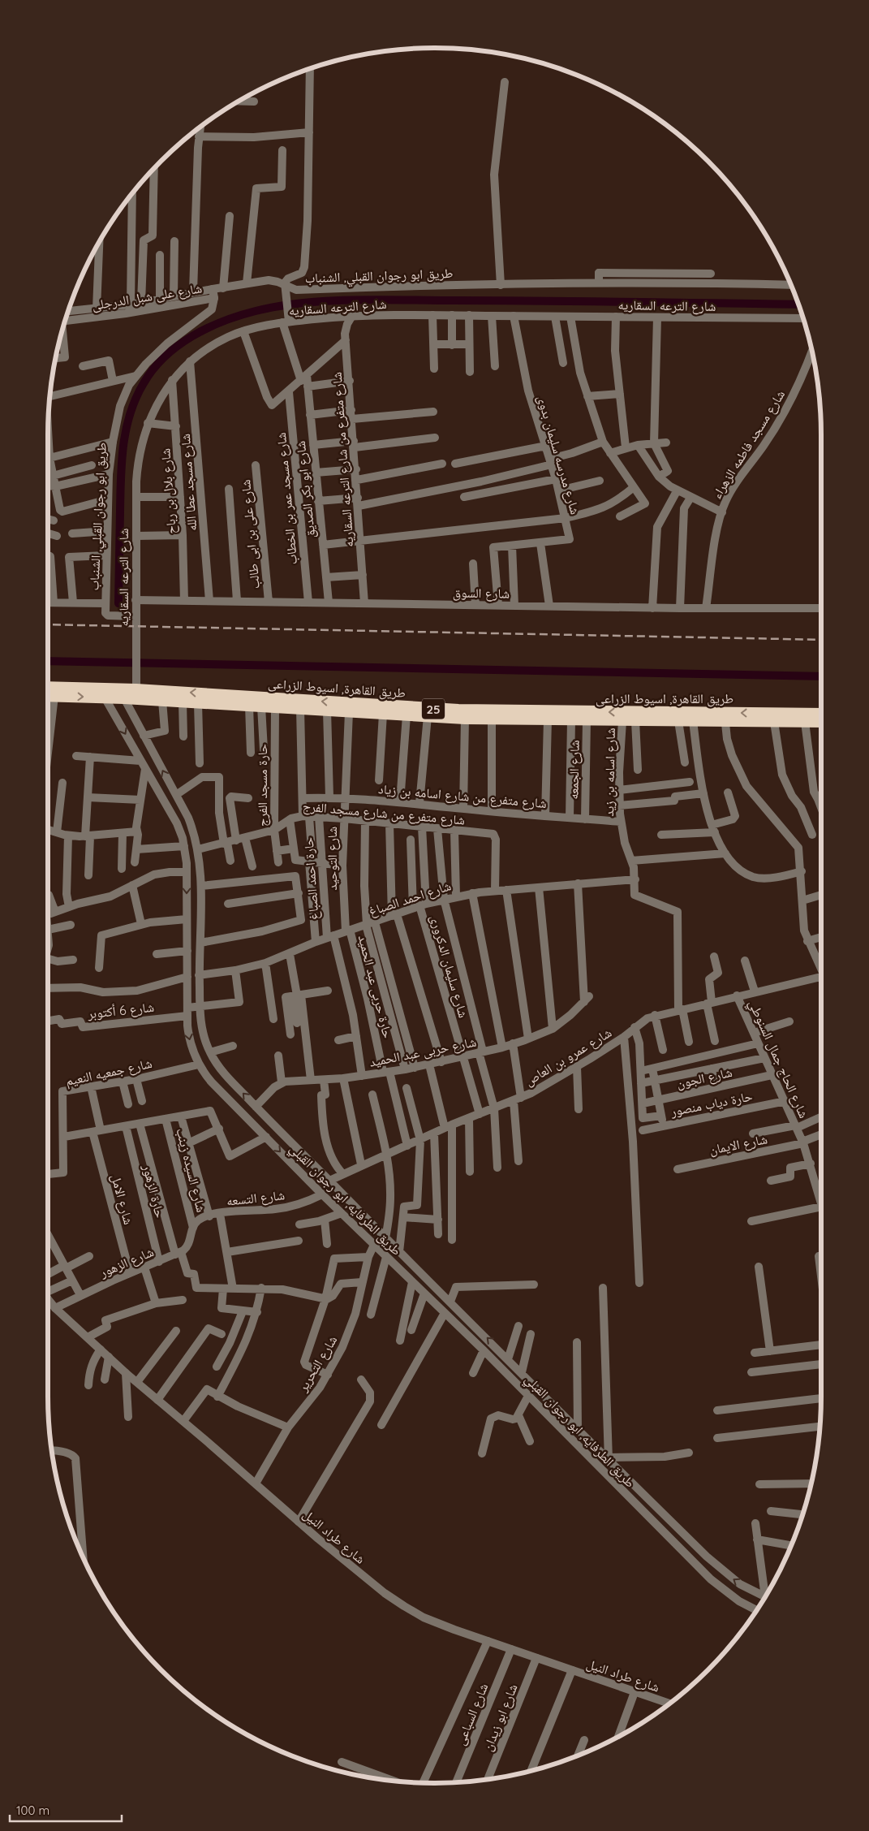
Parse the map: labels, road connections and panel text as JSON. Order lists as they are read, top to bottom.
{
  "streets": {
    "highway": ["طريق القاهرة, اسيوط الزراعى", "25"],
    "street": [
      "طريق ابو رجوان القبلي, الشنباب",
      "شارع على شبل الدرجلى",
      "شارع الترعه السقاريه",
      "شارع مسجد فاطمه الزهراء",
      "شارع مدرسه سليمان بدوى",
      "شارع متفرع من شارع الترعه السقاريه",
      "شارع مسجد عطا الله",
      "شارع ابو بكر الصديق",
      "شارع بلال بن رباح",
      "شارع مسجد عمر بن الخطاب",
      "شارع على بن ابى طالب",
      "شارع السوق",
      "شارع الجمعه",
      "شارع اسامه بن زيد",
      "حارة مسجد الفرج",
      "شارع متفرع من شارع اسامه بن زياد",
      "شارع متفرع من شارع مسجد الفرج",
      "شارع التوحيد",
      "حارة احمد الصباغ",
      "شارع احمد الصباغ",
      "شارع سليمان الدكرورى",
      "حارة حربى عبد الحميد",
      "شارع 6 أكتوبر",
      "شارع حربى عبد الحميد",
      "شارع عمرو بن العاص",
      "شارع الحاج جمال السنوطي",
      "شارع جمعيه النعيم",
      "شارع الجون",
      "حارة دياب منصور",
      "شارع الايمان",
      "شارع السيده زينب",
      "حارة الزهور",
      "شارع التسعه",
      "شارع الامل",
      "طريق الطرفايه, ابو رجوان القبلي",
      "شارع الزهور",
      "شارع التحرير",
      "شارع طراد النيل",
      "شارع السباعى",
      "شارع ابو زيدان"
    ]
  },
  "crossings": [
    ["طريق ابو رجوان القبلي, الشنباب", "شارع على شبل الدرجلى"],
    ["طريق ابو رجوان القبلي, الشنباب", "شارع الترعه السقاريه"],
    ["طريق ابو رجوان القبلي, الشنباب", "شارع ابو بكر الصديق"],
    ["شارع الترعه السقاريه", "شارع مدرسه سليمان بدوى"],
    ["شارع الترعه السقاريه", "شارع متفرع من شارع الترعه السقاريه"],
    ["شارع الترعه السقاريه", "شارع مسجد عطا الله"],
    ["شارع الترعه السقاريه", "شارع ابو بكر الصديق"],
    ["شارع الترعه السقاريه", "شارع بلال بن رباح"],
    ["شارع الترعه السقاريه", "شارع السوق"],
    ["شارع الترعه السقاريه", "طريق القاهرة, اسيوط الزراعى"],
    ["شارع مسجد فاطمه الزهراء", "شارع السوق"],
    ["شارع مدرسه سليمان بدوى", "شارع السوق"],
    ["شارع متفرع من شارع الترعه السقاريه", "شارع السوق"],
    ["شارع مسجد عطا الله", "شارع السوق"],
    ["شارع ابو بكر الصديق", "شارع السوق"],
    ["شارع بلال بن رباح", "شارع السوق"],
    ["شارع مسجد عمر بن الخطاب", "شارع السوق"],
    ["شارع على بن ابى طالب", "شارع السوق"],
    ["طريق القاهرة, اسيوط الزراعى", "شارع الجمعه"],
    ["طريق القاهرة, اسيوط الزراعى", "شارع اسامه بن زيد"],
    ["طريق القاهرة, اسيوط الزراعى", "حارة مسجد الفرج"],
    ["طريق القاهرة, اسيوط الزراعى", "شارع التوحيد"],
    ["طريق القاهرة, اسيوط الزراعى", "طريق الطرفايه, ابو رجوان القبلي"],
    ["شارع الجمعه", "شارع متفرع من شارع اسامه بن زياد"],
    ["شارع اسامه بن زيد", "شارع متفرع من شارع اسامه بن زياد"],
    ["شارع اسامه بن زيد", "شارع احمد الصباغ"],
    ["شارع اسامه بن زيد", "شارع عمرو بن العاص"],
    ["حارة مسجد الفرج", "شارع متفرع من شارع مسجد الفرج"],
    ["شارع متفرع من شارع اسامه بن زياد", "شارع التوحيد"],
    ["شارع متفرع من شارع مسجد الفرج", "شارع التوحيد"],
    ["شارع متفرع من شارع مسجد الفرج", "حارة احمد الصباغ"],
    ["شارع متفرع من شارع مسجد الفرج", "شارع احمد الصباغ"],
    ["شارع متفرع من شارع مسجد الفرج", "طريق الطرفايه, ابو رجوان القبلي"],
    ["شارع التوحيد", "شارع احمد الصباغ"],
    ["شارع التوحيد", "حارة حربى عبد الحميد"],
    ["حارة احمد الصباغ", "شارع احمد الصباغ"],
    ["حارة احمد الصباغ", "شارع حربى عبد الحميد"],
    ["شارع احمد الصباغ", "شارع سليمان الدكرورى"],
    ["شارع احمد الصباغ", "حارة حربى عبد الحميد"],
    ["شارع احمد الصباغ", "شارع حربى عبد الحميد"],
    ["شارع احمد الصباغ", "طريق الطرفايه, ابو رجوان القبلي"],
    ["شارع سليمان الدكرورى", "شارع حربى عبد الحميد"],
    ["شارع سليمان الدكرورى", "شارع عمرو بن العاص"],
    ["حارة حربى عبد الحميد", "شارع حربى عبد الحميد"],
    ["حارة حربى عبد الحميد", "شارع عمرو بن العاص"],
    ["شارع 6 أكتوبر", "طريق الطرفايه, ابو رجوان القبلي"],
    ["شارع عمرو بن العاص", "شارع الحاج جمال السنوطي"],
    ["شارع عمرو بن العاص", "طريق الطرفايه, ابو رجوان القبلي"],
    ["شارع الحاج جمال السنوطي", "شارع الجون"],
    ["شارع الحاج جمال السنوطي", "حارة دياب منصور"],
    ["شارع الحاج جمال السنوطي", "شارع الايمان"],
    ["شارع جمعيه النعيم", "شارع الامل"],
    ["شارع جمعيه النعيم", "طريق الطرفايه, ابو رجوان القبلي"],
    ["شارع السيده زينب", "شارع التسعه"],
    ["حارة الزهور", "شارع الزهور"],
    ["شارع التسعه", "طريق الطرفايه, ابو رجوان القبلي"],
    ["شارع الامل", "شارع الزهور"],
    ["طريق الطرفايه, ابو رجوان القبلي", "شارع التحرير"],
    ["شارع الزهور", "شارع طراد النيل"],
    ["شارع التحرير", "شارع طراد النيل"],
    ["شارع طراد النيل", "شارع السباعى"],
    ["شارع طراد النيل", "شارع ابو زيدان"]
  ],
  "scale_bar": "100 m"
}
